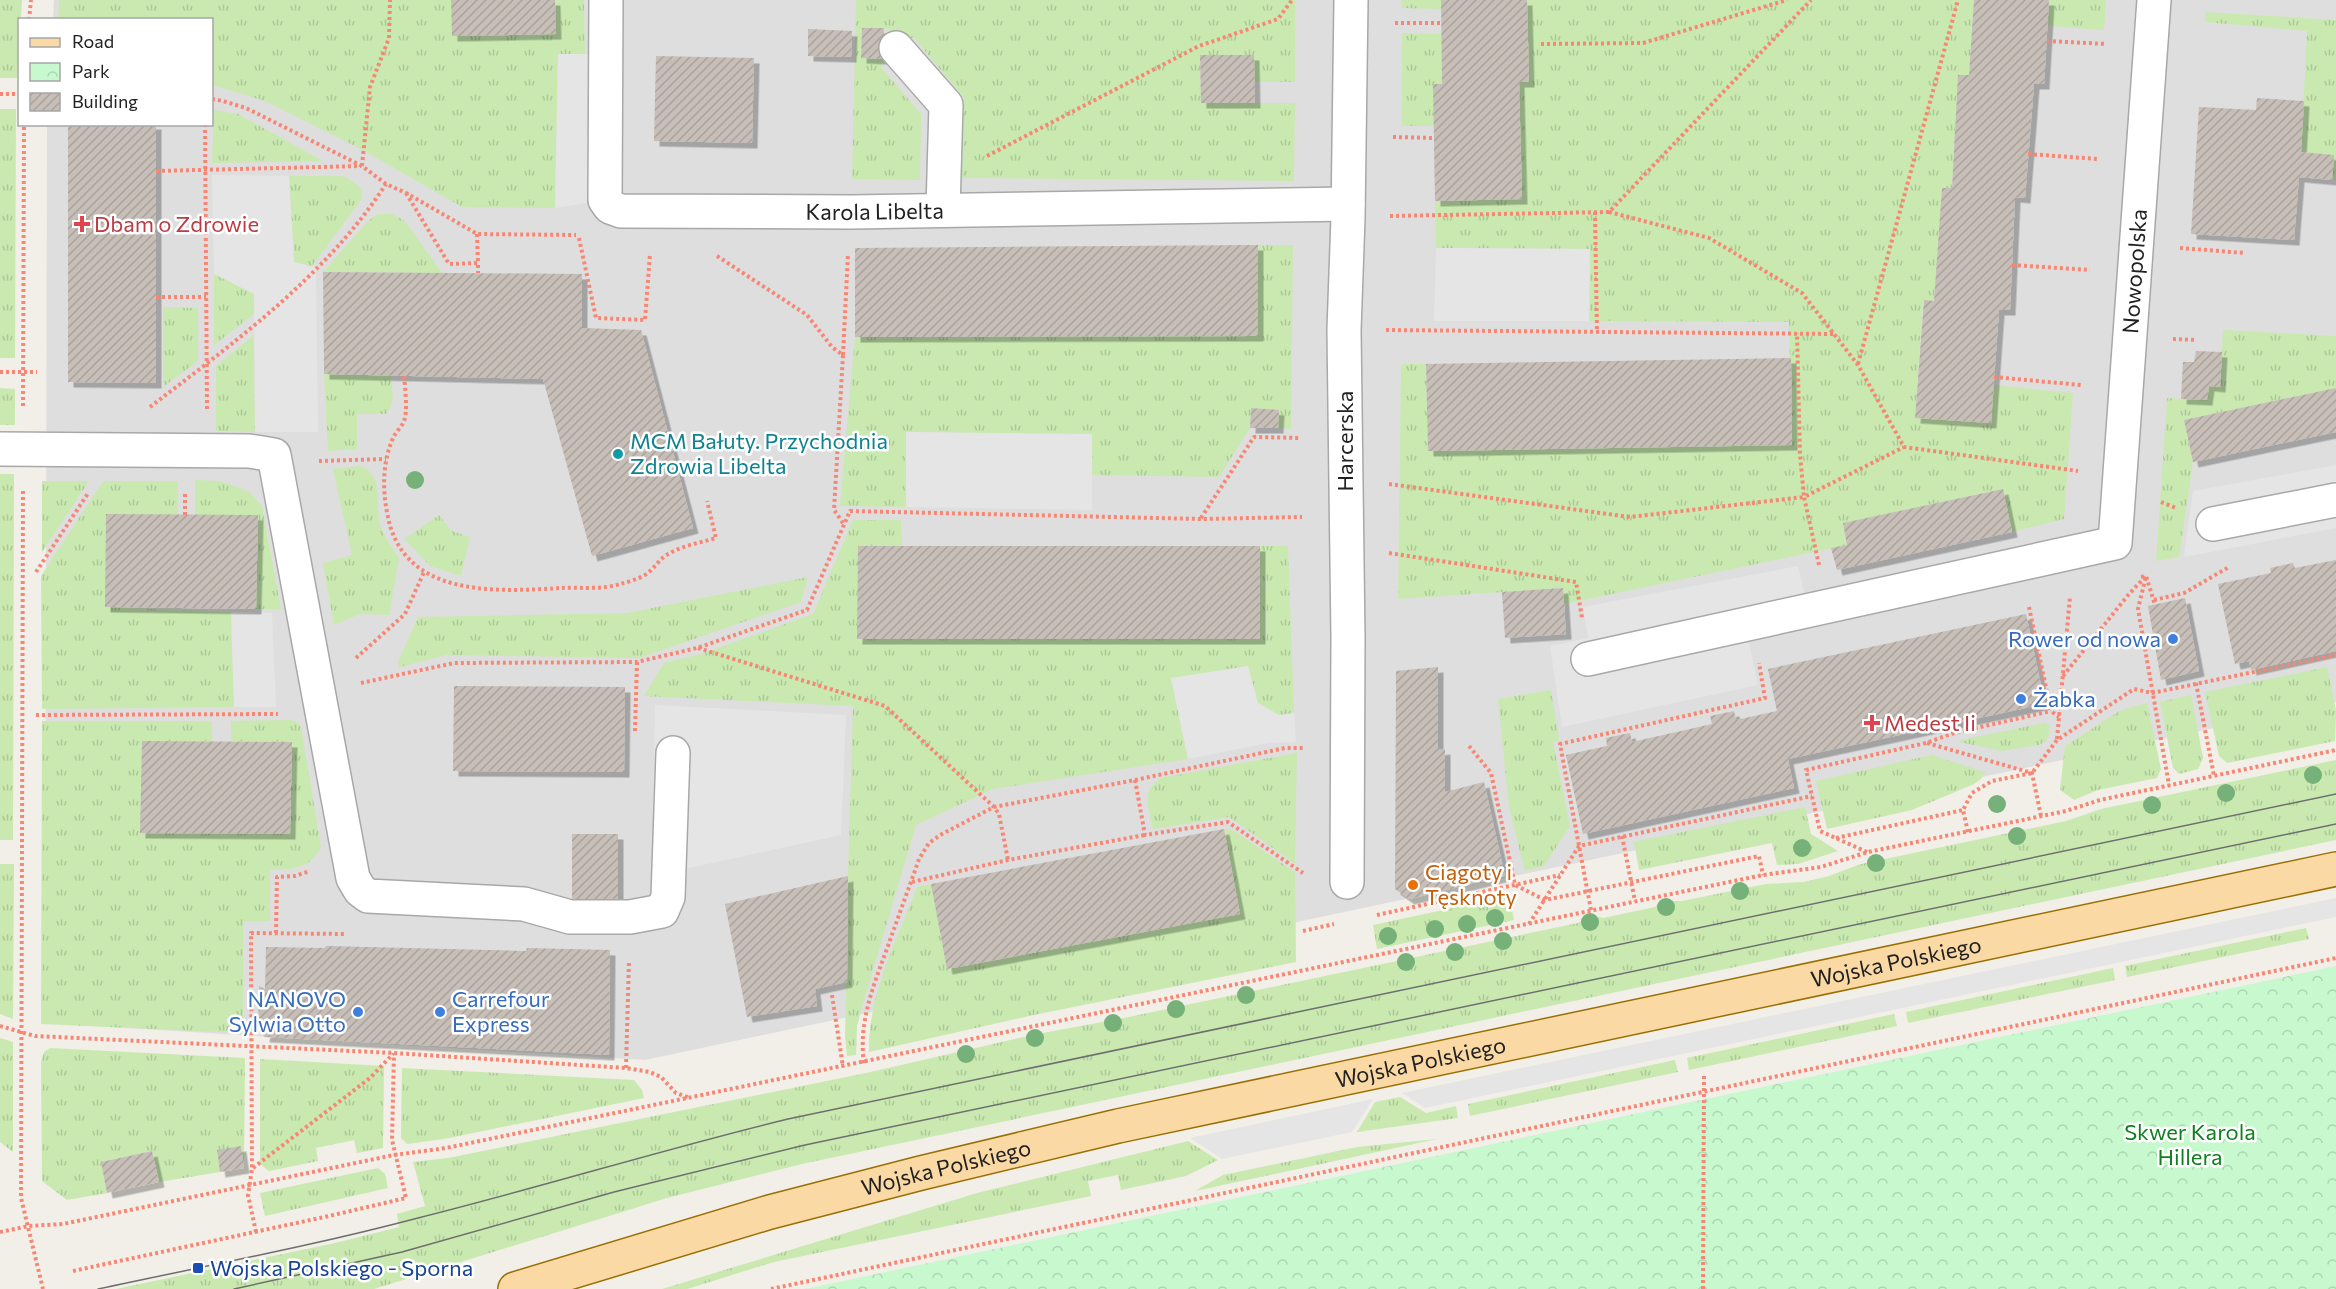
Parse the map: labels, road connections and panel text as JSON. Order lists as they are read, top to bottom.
{
  "streets": {
    "main road": ["Wojska Polskiego"],
    "street": ["Karola Libelta", "Nowopolska", "Harcerska"]
  },
  "crossings": [
    ["Karola Libelta", "Harcerska"]
  ],
  "parks": ["Skwer Karola Hillera"],
  "places": {
    "health": ["Dbam o Zdrowie", "Medest Ii"],
    "other": [
      "MCM Bałuty. Przychodnia Zdrowia Libelta",
      "Rower od nowa",
      "Żabka",
      "Ciągoty i Tęsknoty",
      "NANOVO Sylwia Otto",
      "Carrefour Express"
    ],
    "transit": ["Wojska Polskiego - Sporna"]
  },
  "legend": ["Road", "Park", "Building"]
}
